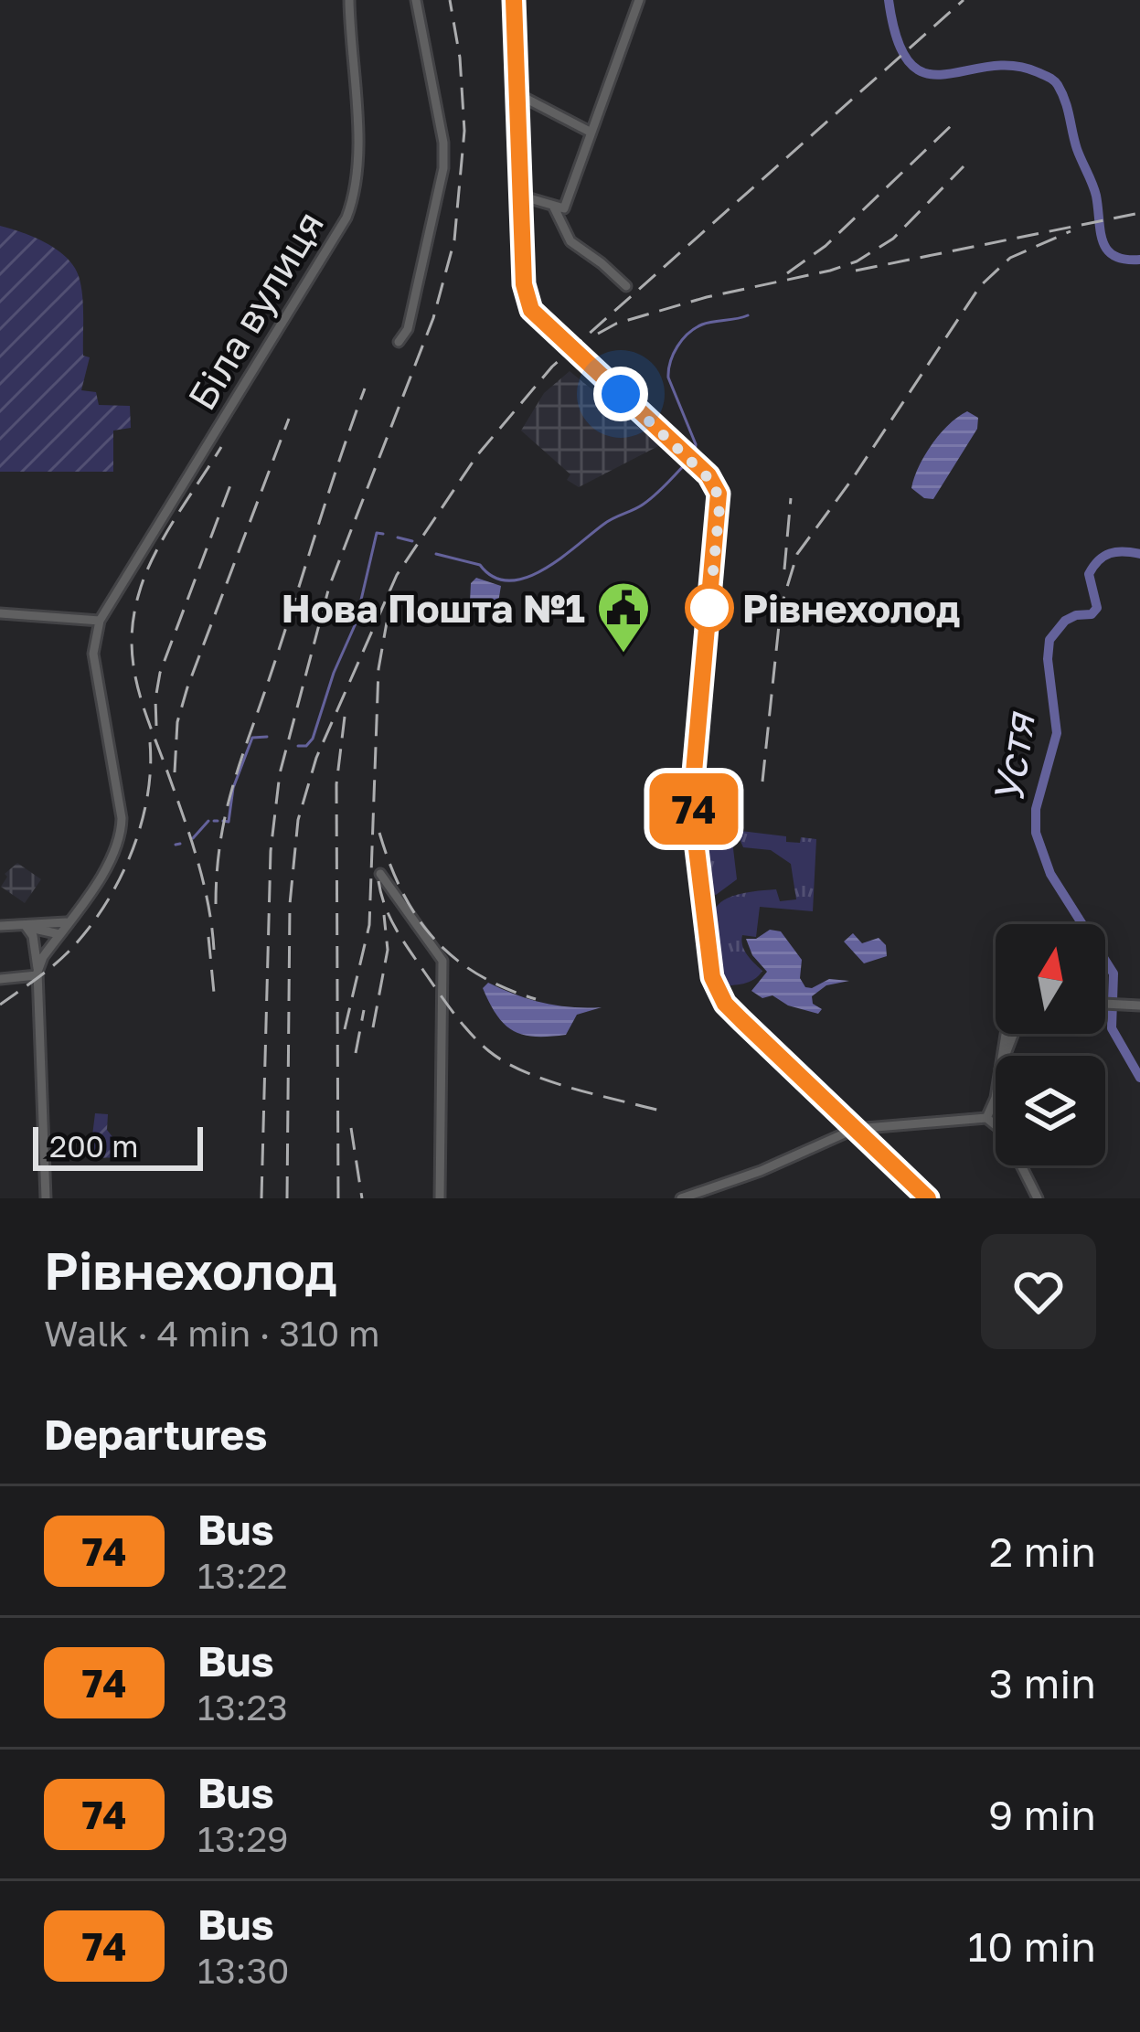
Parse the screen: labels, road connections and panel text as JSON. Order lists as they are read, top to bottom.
{
  "streets": {
    "street": ["Біла вулиця"]
  },
  "water": ["Устя"],
  "places": {
    "other": ["Рівнехолод"],
    "public building": ["Нова Пошта №1"]
  },
  "lines": ["bus line 74"],
  "scale_bar": "200 m",
  "north": "top",
  "page": {
    "on_map": "74",
    "scale": "200 m",
    "heading": [
      ["Рівнехолод", "Walk · 4 min · 310 m"],
      "Departures"
    ],
    "list": [
      {
        "mark": "74",
        "name": "Bus",
        "note": "13:22",
        "value": "2 min"
      },
      {
        "mark": "74",
        "name": "Bus",
        "note": "13:23",
        "value": "3 min"
      },
      {
        "mark": "74",
        "name": "Bus",
        "note": "13:29",
        "value": "9 min"
      },
      {
        "mark": "74",
        "name": "Bus",
        "note": "13:30",
        "value": "10 min"
      }
    ]
  }
}
